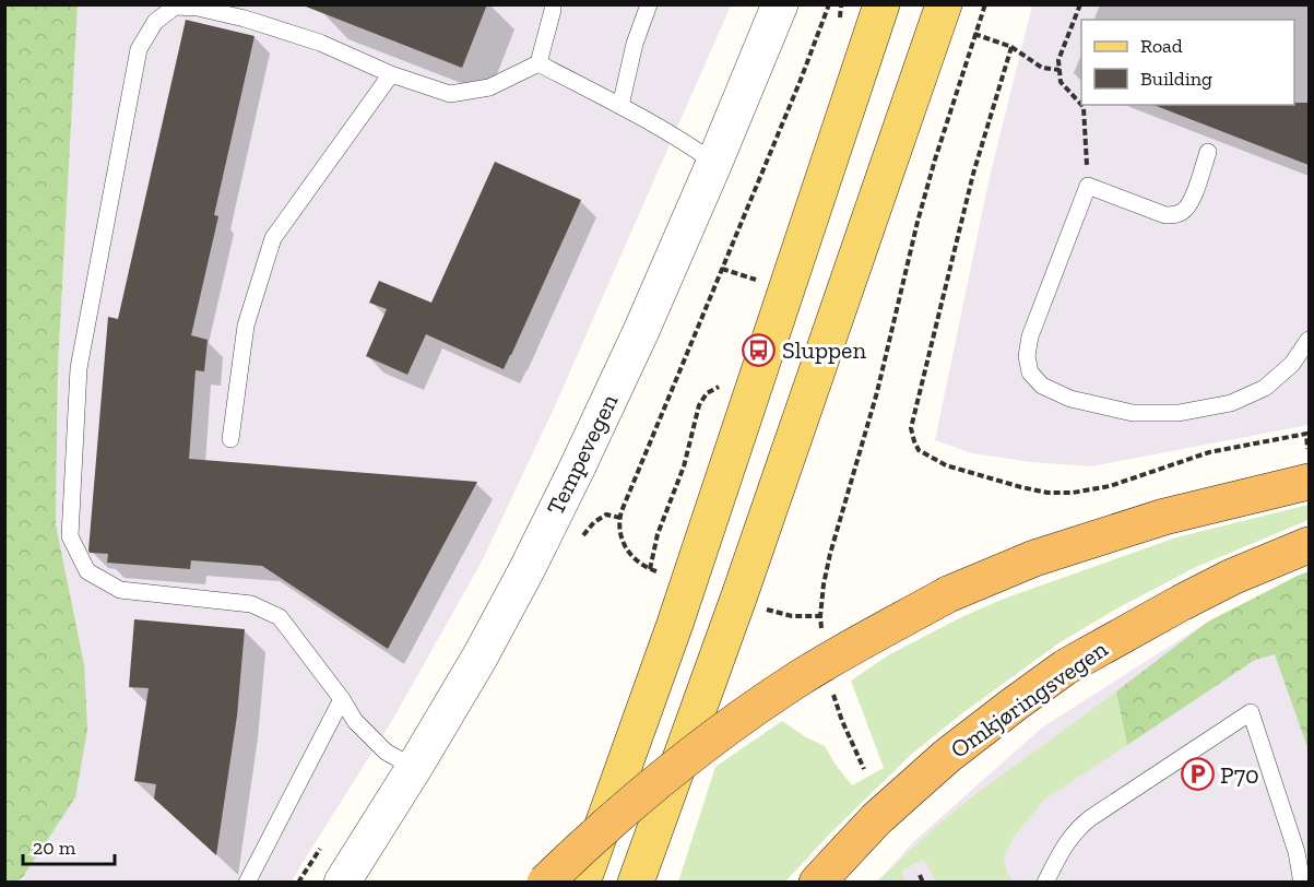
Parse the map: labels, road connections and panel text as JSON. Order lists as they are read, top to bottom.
{
  "streets": {
    "highway": ["Omkjøringsvegen"],
    "street": ["Tempevegen"]
  },
  "places": {
    "bus stop": ["Sluppen"],
    "parking": ["P70"]
  },
  "legend": ["Road", "Building"],
  "scale_bar": "20 m"
}
